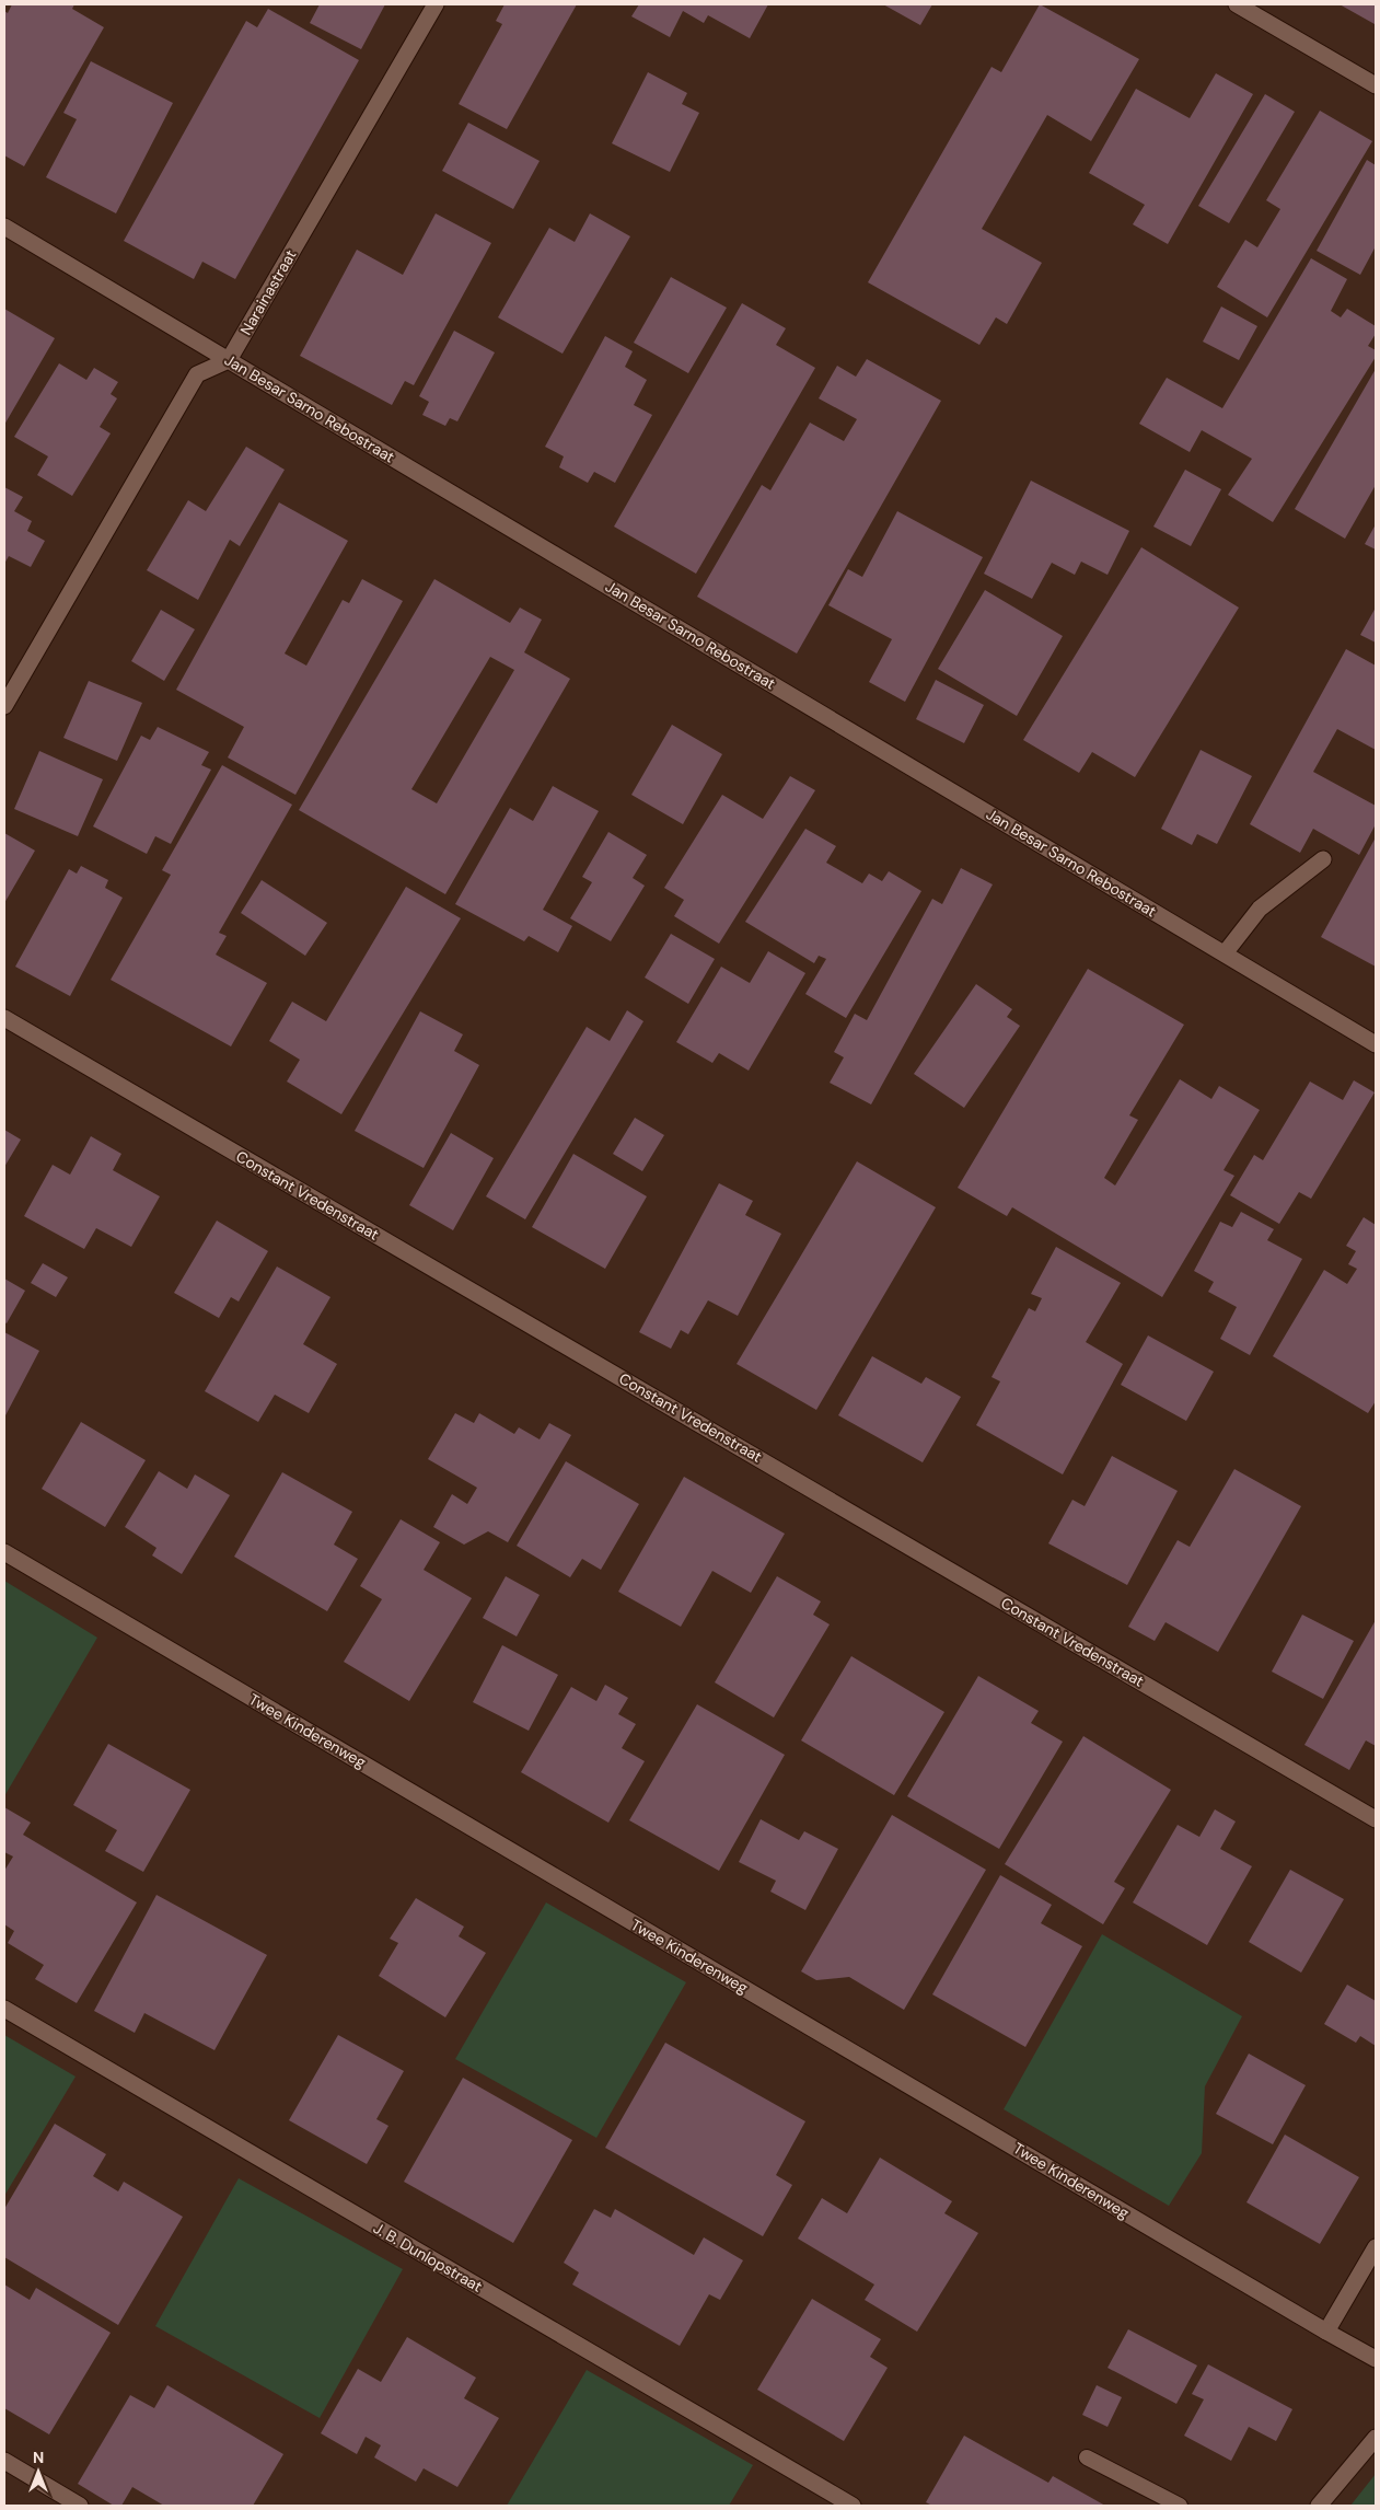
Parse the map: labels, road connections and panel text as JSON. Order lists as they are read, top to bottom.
{
  "streets": {
    "street": [
      "Narainastraat",
      "Jan Besar Sarno Rebostraat",
      "Constant Vredenstraat",
      "Twee Kinderenweg",
      "J. B. Dunlopstraat"
    ]
  },
  "crossings": [
    ["Narainastraat", "Jan Besar Sarno Rebostraat"]
  ],
  "north": "top"
}
